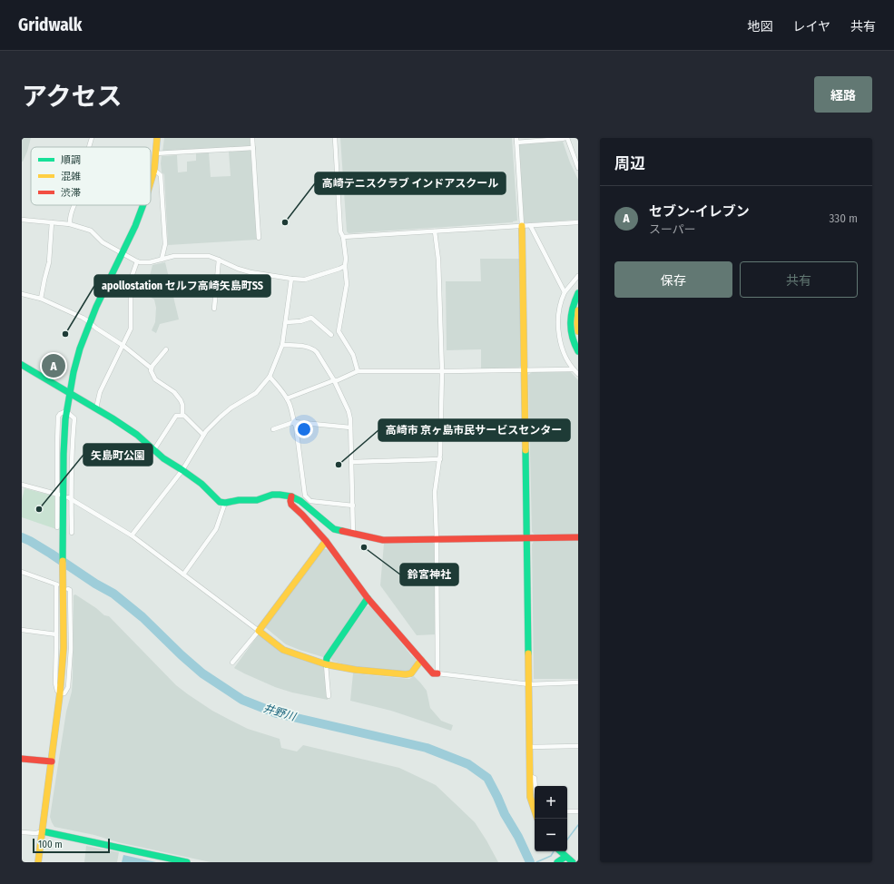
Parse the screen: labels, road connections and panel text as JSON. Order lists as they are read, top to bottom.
{
  "water": ["井野川"],
  "places": [
    "高崎テニスクラブ インドアスクール",
    "apollostation セルフ高崎矢島町SS",
    "高崎市 京ヶ島市民サービスセンター",
    "矢島町公園",
    "鈴宮神社"
  ],
  "legend": ["順調", "混雑", "渋滞"],
  "scale_bar": "100 m",
  "page": {
    "header": "Gridwalk",
    "nav": ["地図", "レイヤ", "共有"],
    "title": "アクセス",
    "buttons": [
      "経路",
      ["保存", "共有"]
    ],
    "heading": "周辺",
    "list": [
      {
        "mark": "A",
        "name": "セブン-イレブン",
        "note": "スーパー",
        "value": "330 m"
      }
    ],
    "pins": "A",
    "map_buttons": ["+", "−"],
    "scale": "100 m"
  }
}
